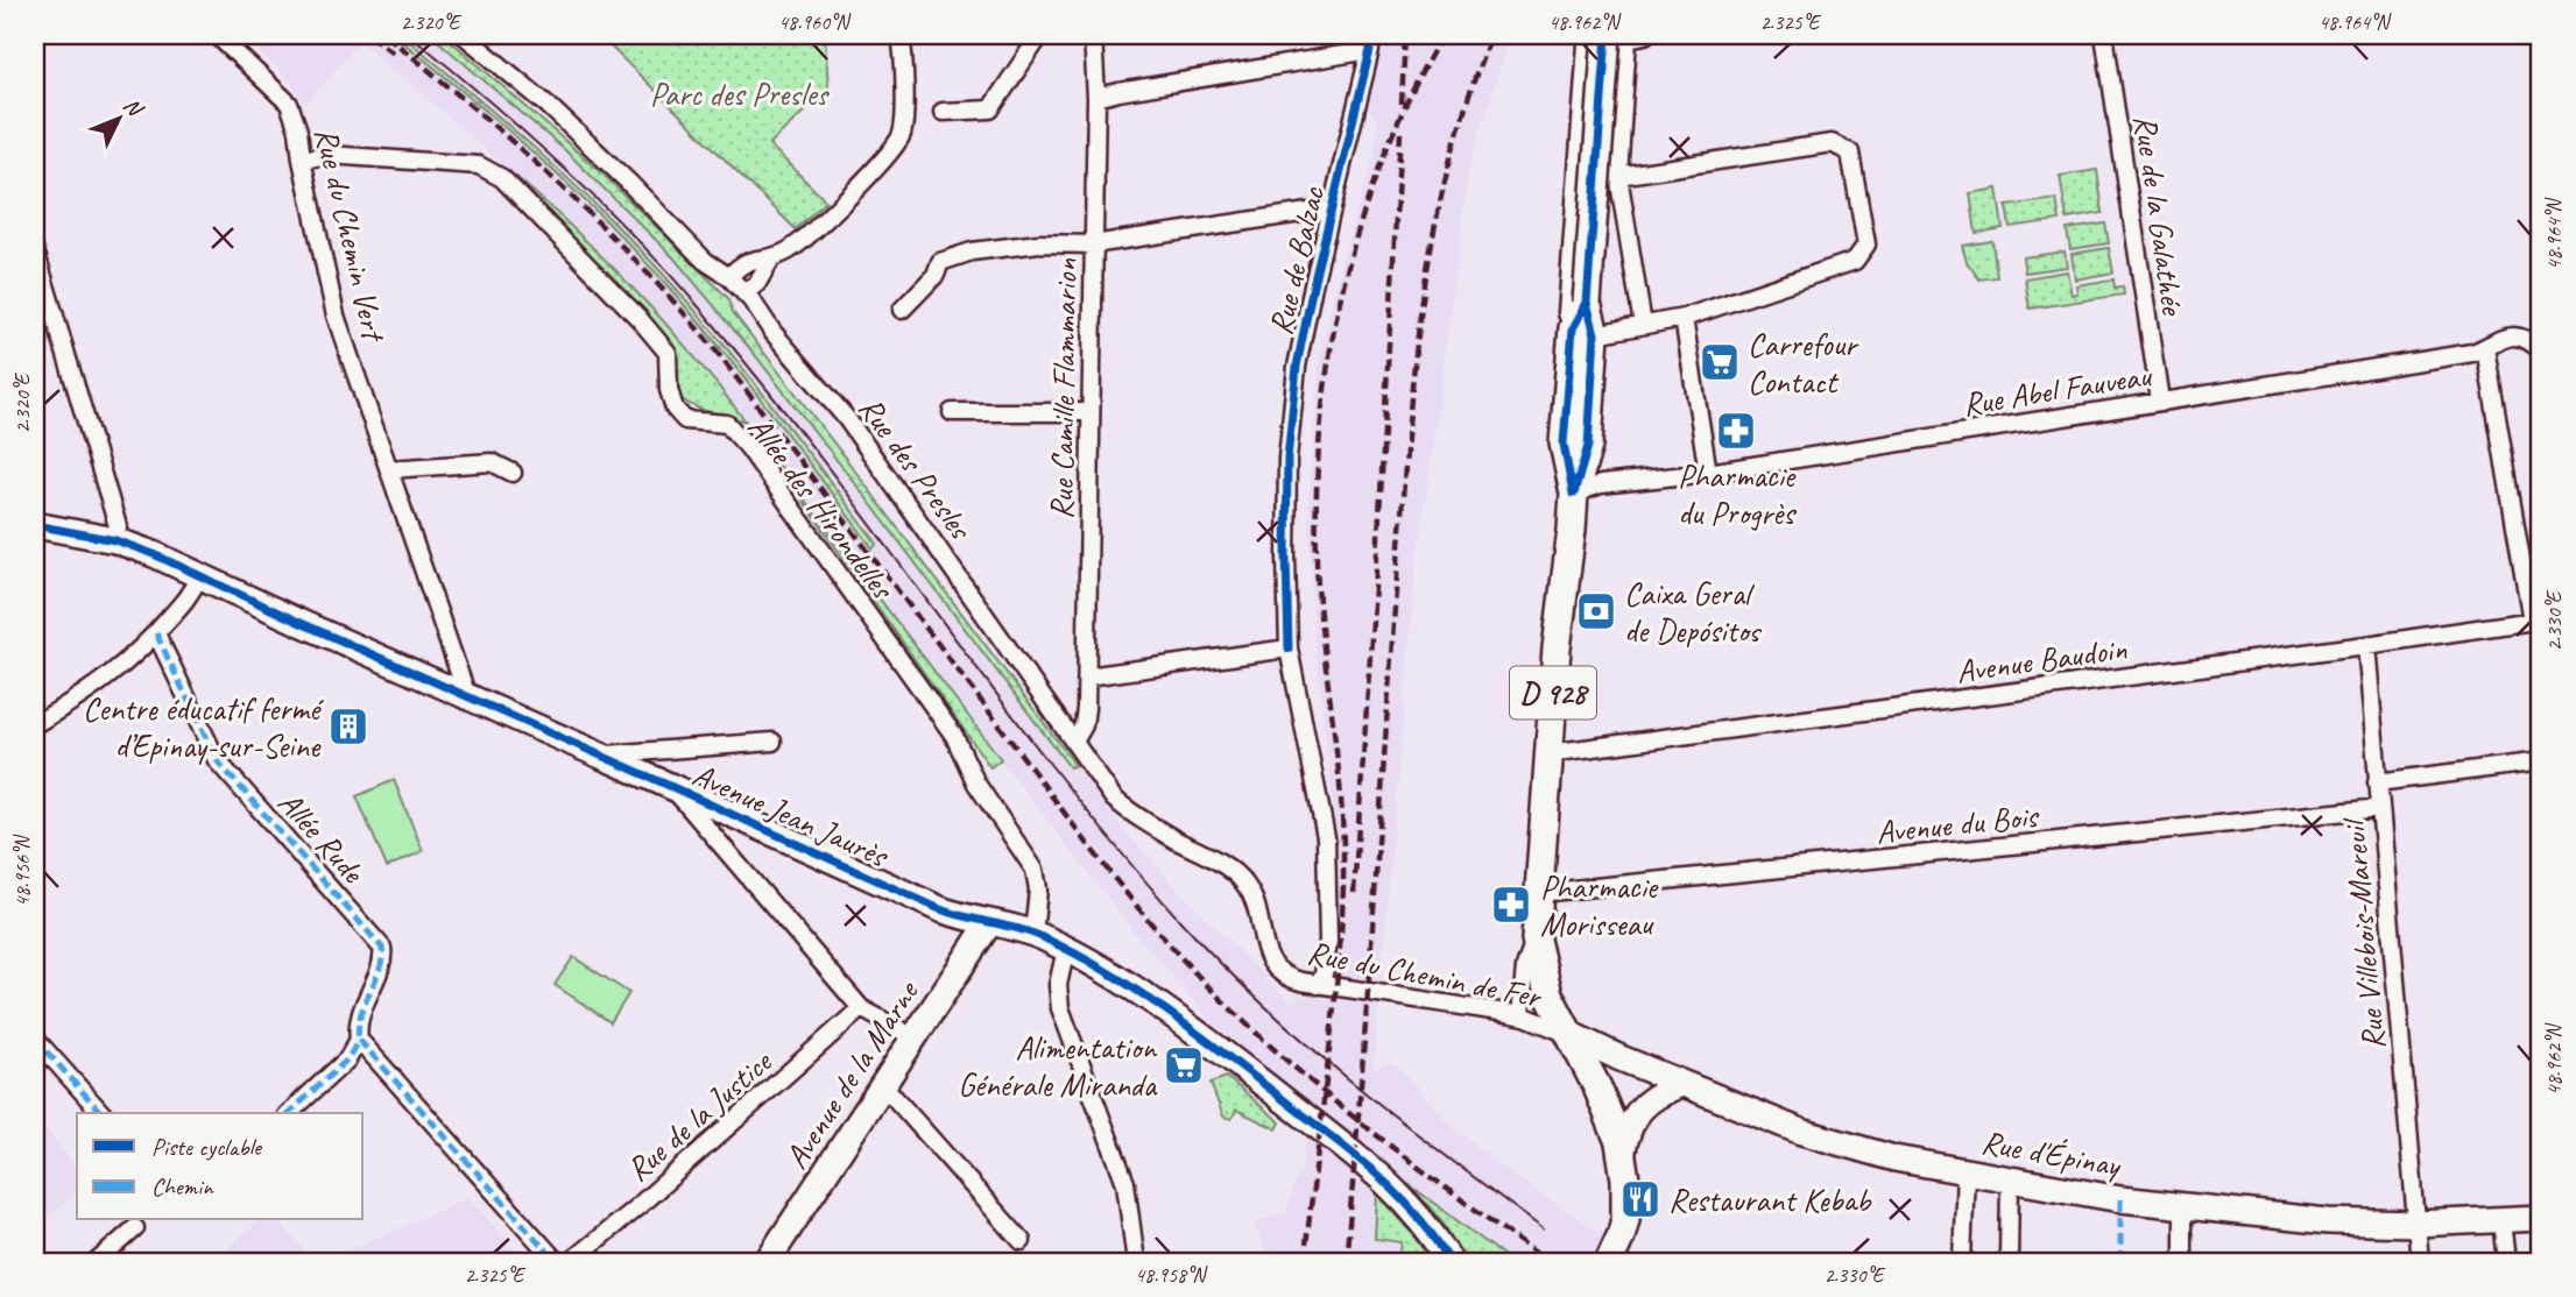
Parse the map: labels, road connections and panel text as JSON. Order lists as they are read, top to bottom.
{
  "streets": {
    "main road": ["D 928"],
    "street": [
      "Rue de la Galathée",
      "Rue du Chemin Vert",
      "Rue de Balzac",
      "Rue Camille Flammarion",
      "Rue Abel Fauveau",
      "Rue des Presles",
      "Allée des Hirondelles",
      "Avenue Baudoin",
      "Avenue Jean Jaurès",
      "Avenue du Bois",
      "Allée Rude",
      "Rue Villebois-Mareuil",
      "Rue du Chemin de Fer",
      "Avenue de la Marne",
      "Rue de la Justice",
      "Rue d'Épinay"
    ]
  },
  "crossings": [
    ["Rue de la Galathée", "Rue Abel Fauveau"],
    ["Rue du Chemin Vert", "Allée des Hirondelles"],
    ["Rue du Chemin Vert", "Avenue Jean Jaurès"],
    ["Rue de Balzac", "Rue du Chemin de Fer"],
    ["Rue Camille Flammarion", "Rue des Presles"],
    ["Rue Abel Fauveau", "D 928"],
    ["Rue des Presles", "Rue du Chemin de Fer"],
    ["Allée des Hirondelles", "Avenue Jean Jaurès"],
    ["Avenue Baudoin", "D 928"],
    ["Avenue Baudoin", "Rue Villebois-Mareuil"],
    ["D 928", "Avenue du Bois"],
    ["D 928", "Rue du Chemin de Fer"],
    ["D 928", "Rue d'Épinay"],
    ["Avenue Jean Jaurès", "Avenue de la Marne"],
    ["Avenue du Bois", "Rue Villebois-Mareuil"],
    ["Rue Villebois-Mareuil", "Rue d'Épinay"],
    ["Rue du Chemin de Fer", "Rue d'Épinay"]
  ],
  "parks": ["Parc des Presles"],
  "places": {
    "supermarket": ["Carrefour Contact", "Alimentation Générale Miranda"],
    "pharmacy": ["Pharmacie du Progrès", "Pharmacie Morisseau"],
    "bank": ["Caixa Geral de Depósitos"],
    "building": ["Centre éducatif fermé d’Epinay-sur-Seine"],
    "restaurant": ["Restaurant Kebab"]
  },
  "legend": ["Piste cyclable", "Chemin"],
  "north": "top right",
  "coordinates": [
    "2.320°E",
    "48.960°N",
    "48.962°N",
    "2.325°E",
    "48.964°N",
    "2.330°E",
    "48.956°N",
    "48.958°N"
  ]
}
